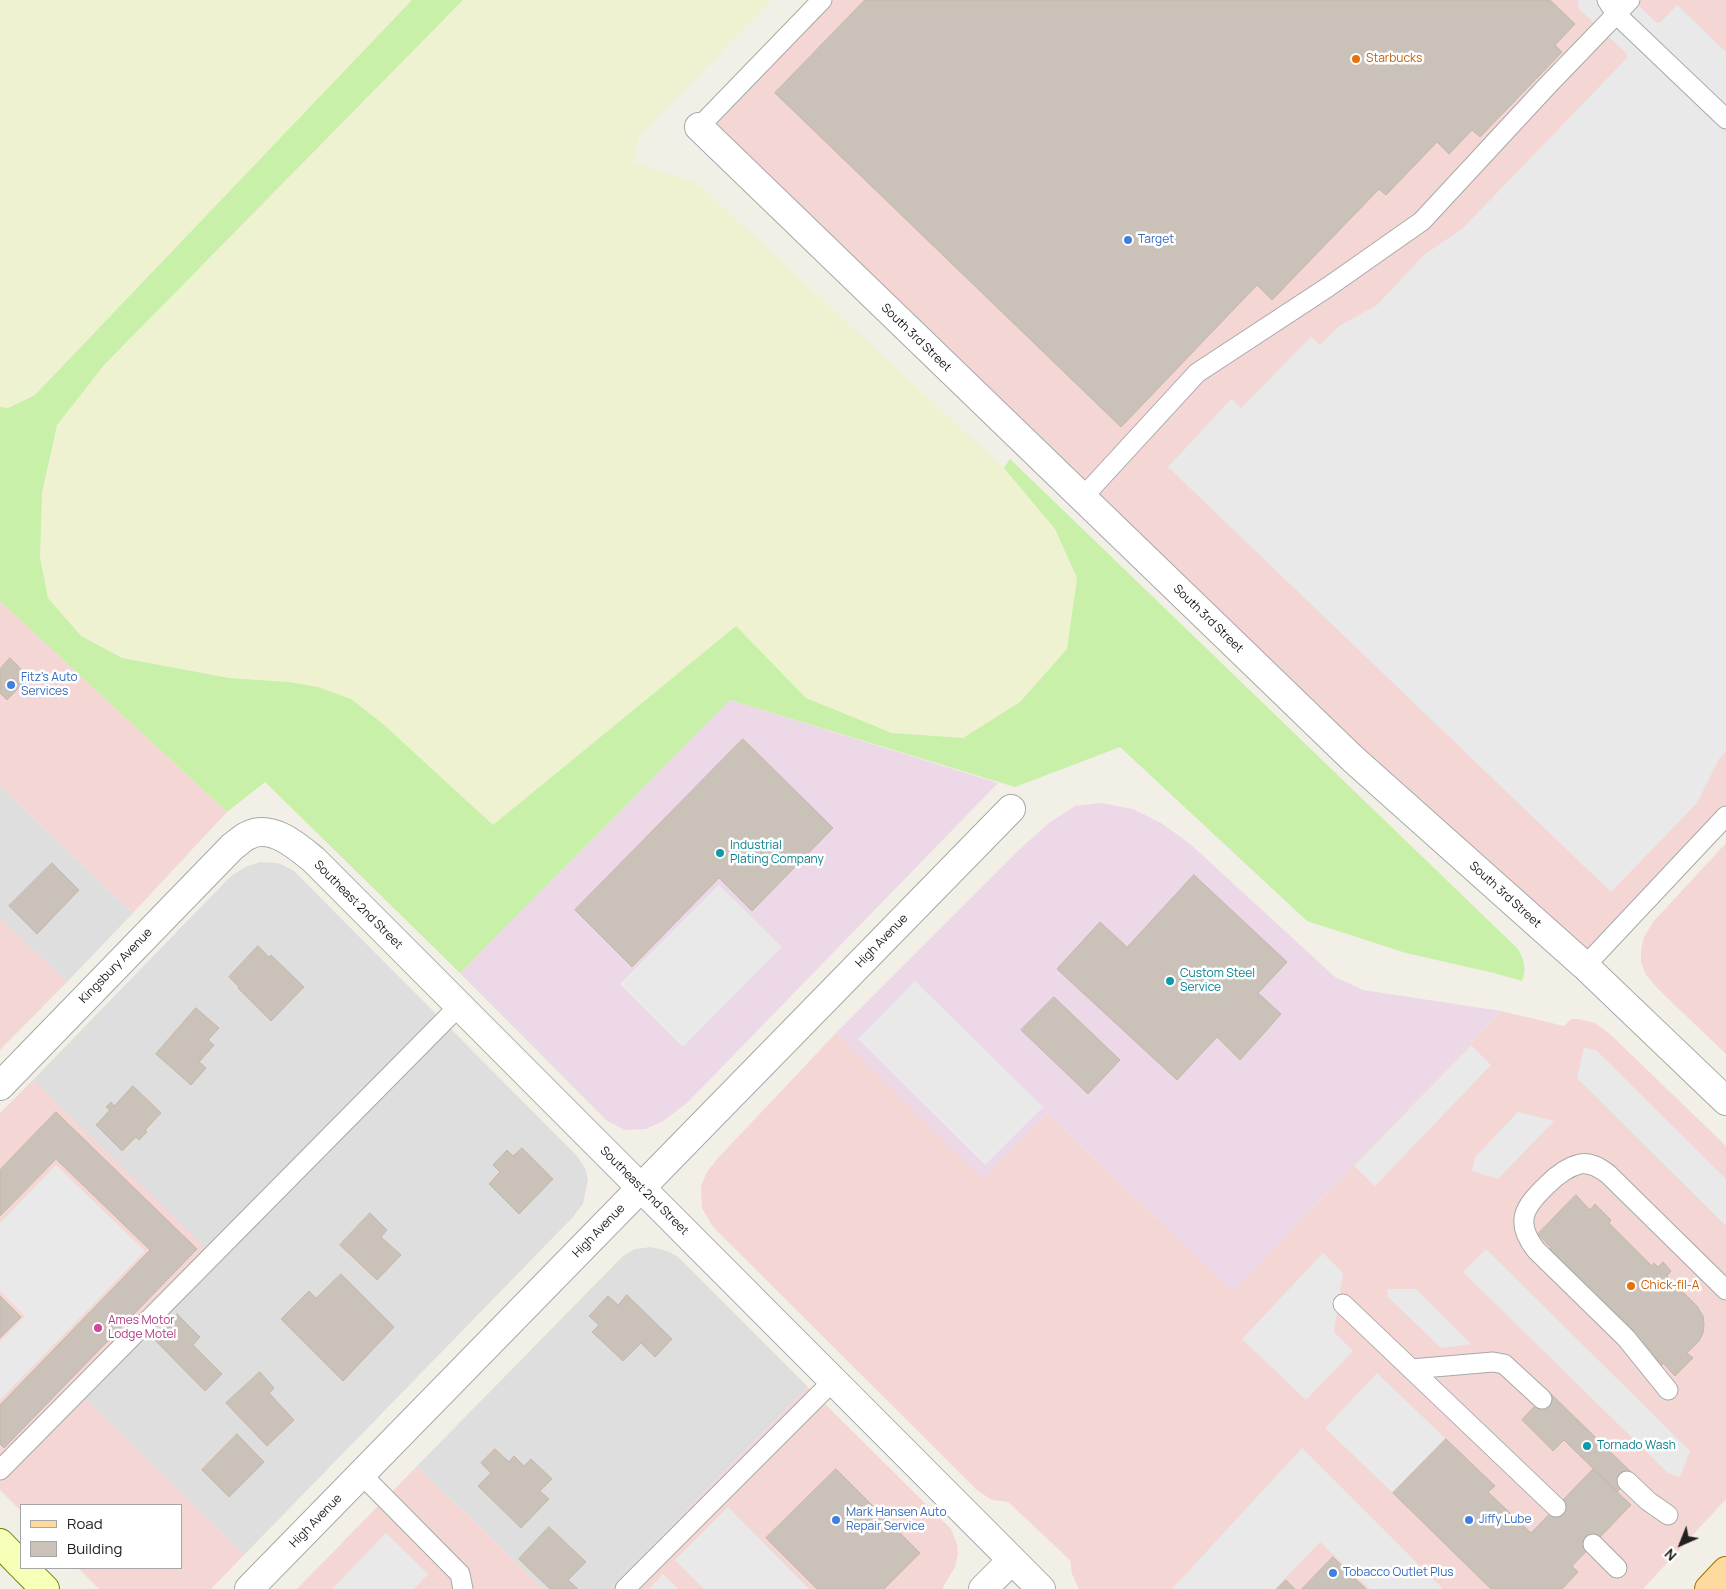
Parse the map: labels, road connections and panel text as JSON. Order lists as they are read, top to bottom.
{
  "streets": {
    "street": [
      "South 3rd Street",
      "Southeast 2nd Street",
      "High Avenue",
      "Kingsbury Avenue"
    ]
  },
  "crossings": [
    ["Southeast 2nd Street", "High Avenue"],
    ["Southeast 2nd Street", "Kingsbury Avenue"]
  ],
  "places": [
    "Starbucks",
    "Target",
    "Fitz's Auto Services",
    "Industrial Plating Company",
    "Custom Steel Service",
    "Chick-fil-A",
    "Ames Motor Lodge Motel",
    "Tornado Wash",
    "Mark Hansen Auto Repair Service",
    "Jiffy Lube",
    "Tobacco Outlet Plus"
  ],
  "legend": ["Road", "Building"],
  "north": "bottom left"
}
